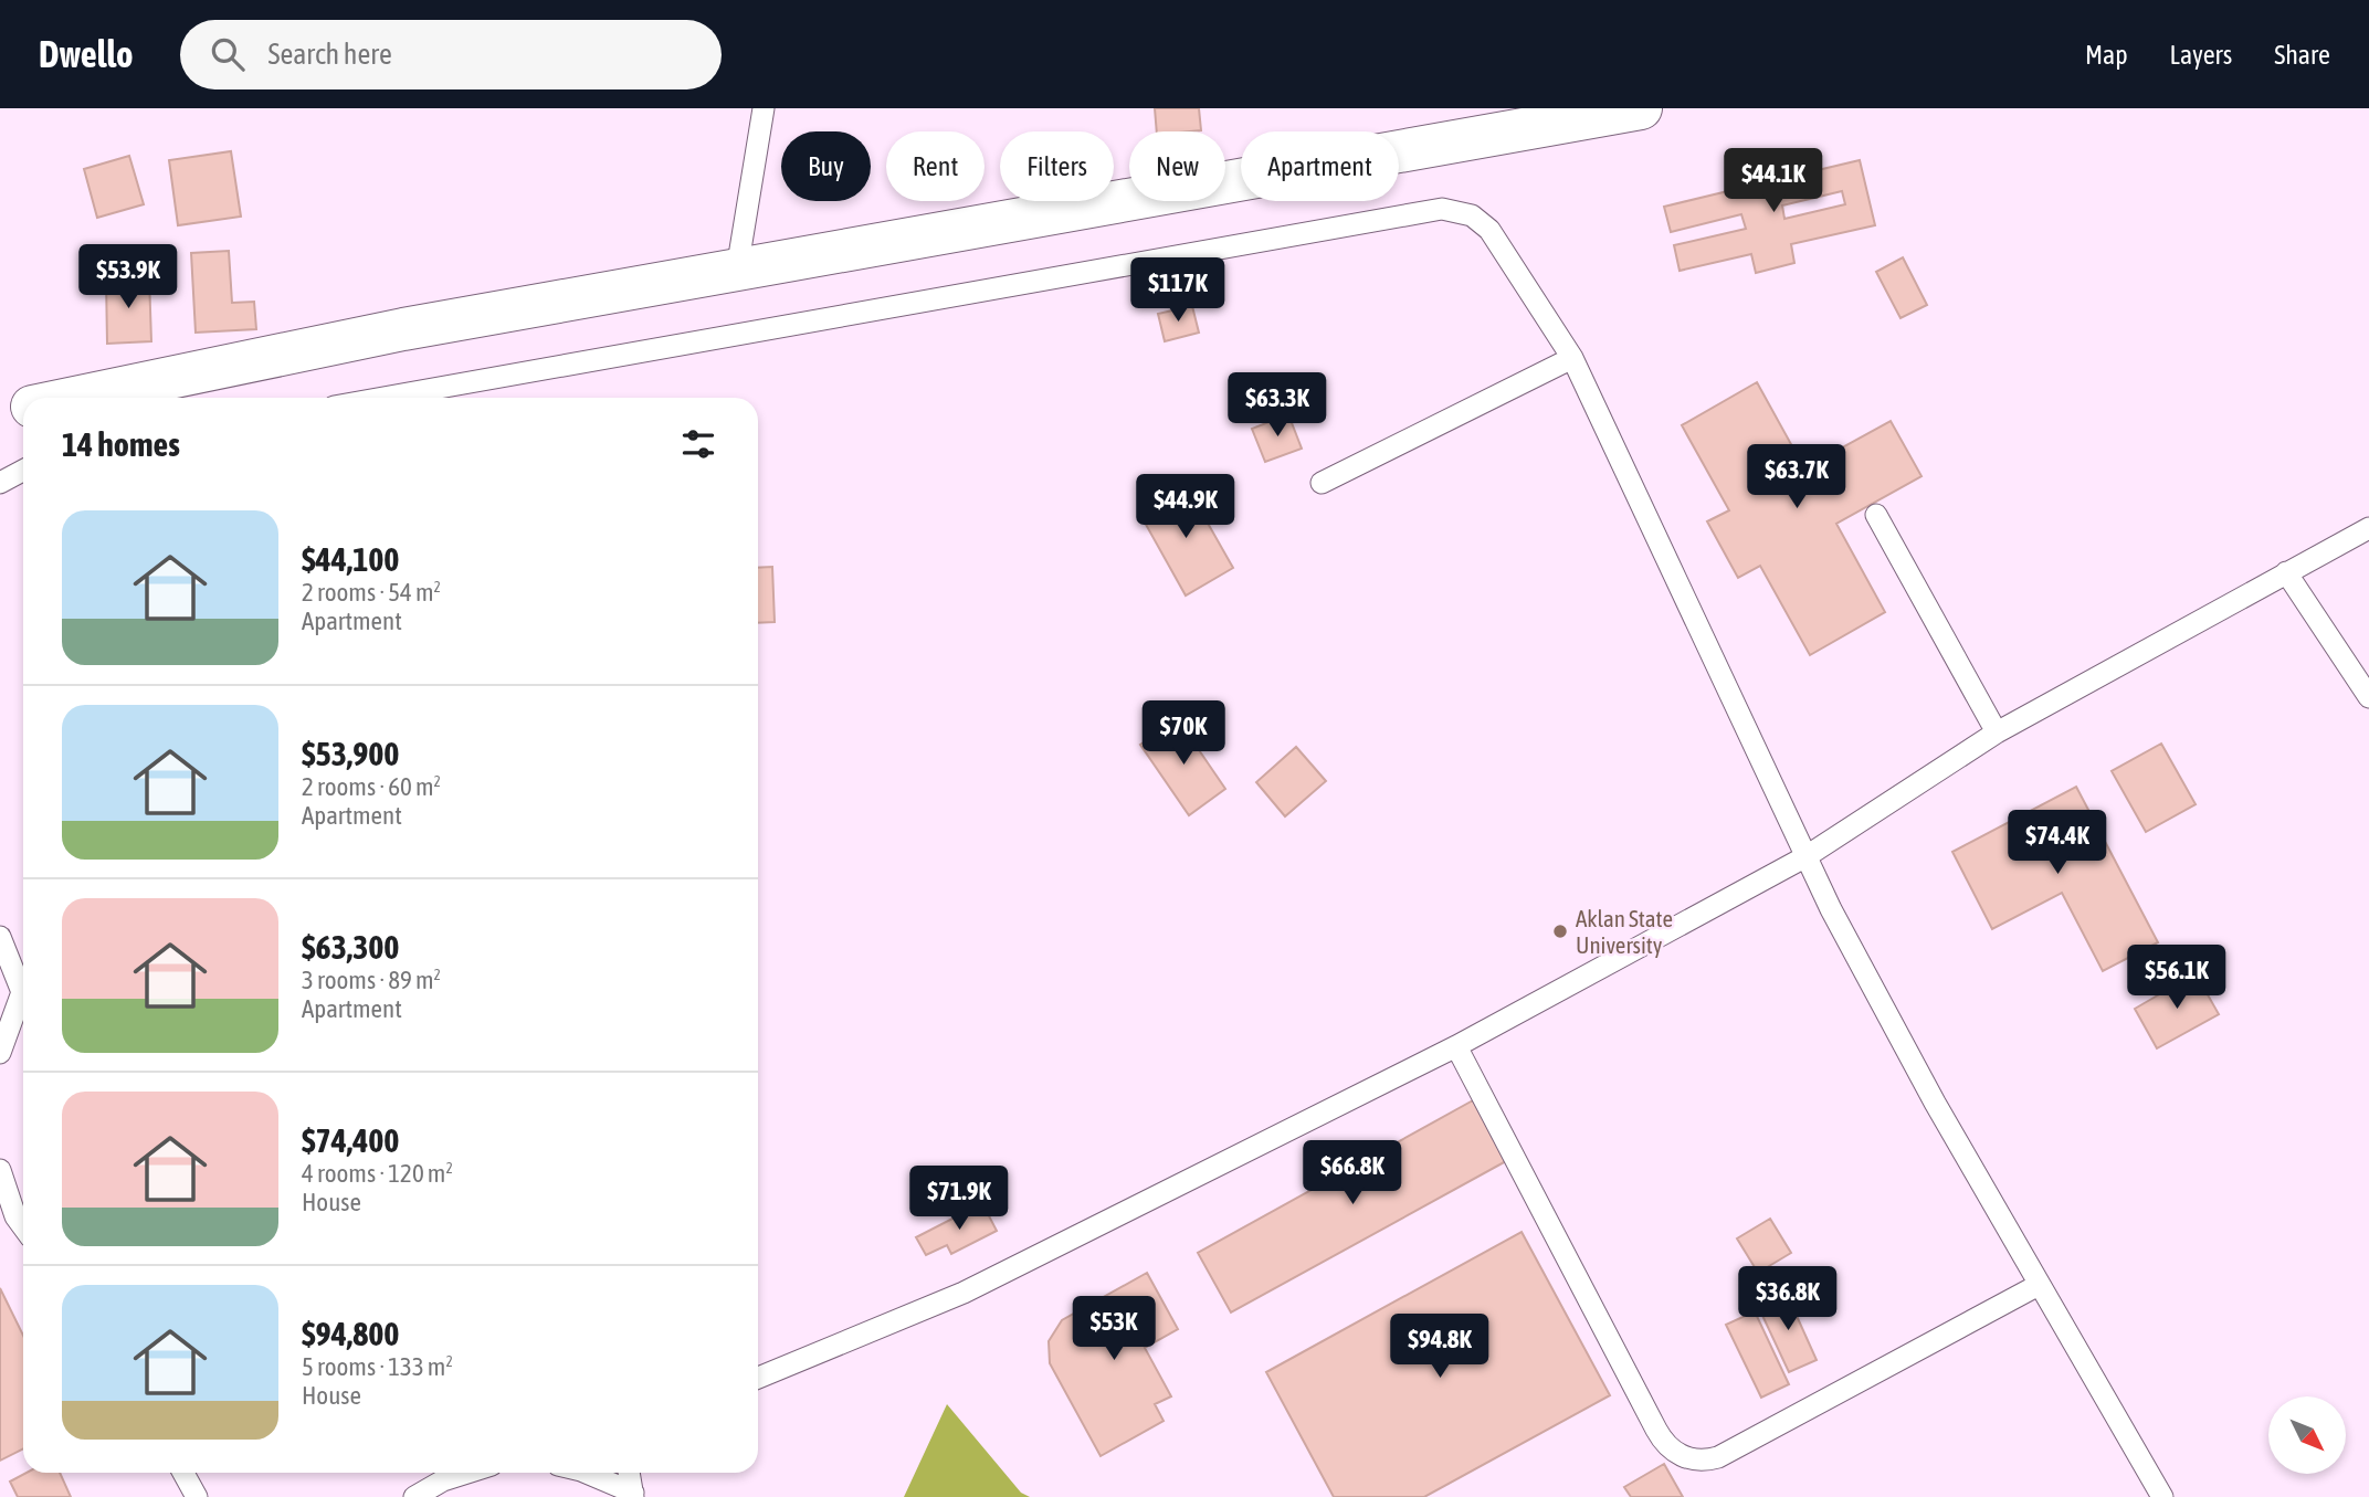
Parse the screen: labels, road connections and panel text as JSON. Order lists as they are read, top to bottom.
{
  "places": ["Aklan State University"],
  "north": "bottom right",
  "page": {
    "header": "Dwello",
    "search": "Search here",
    "nav": ["Map", "Layers", "Share"],
    "chip": [
      "Buy",
      "Rent",
      "Filters",
      "New",
      "Apartment"
    ],
    "price": [
      "$44.1K",
      "$53.9K",
      "$117K",
      "$63.3K",
      "$63.7K",
      "$44.9K",
      "$70K",
      "$74.4K",
      "$56.1K",
      "$66.8K",
      "$71.9K",
      "$36.8K",
      "$53K",
      "$94.8K"
    ],
    "heading": "14 homes",
    "list": [
      {
        "name": "$44,100",
        "note": "2 rooms · 54 m² · Apartment"
      },
      {
        "name": "$53,900",
        "note": "2 rooms · 60 m² · Apartment"
      },
      {
        "name": "$63,300",
        "note": "3 rooms · 89 m² · Apartment"
      },
      {
        "name": "$74,400",
        "note": "4 rooms · 120 m² · House"
      },
      {
        "name": "$94,800",
        "note": "5 rooms · 133 m² · House"
      }
    ]
  }
}
